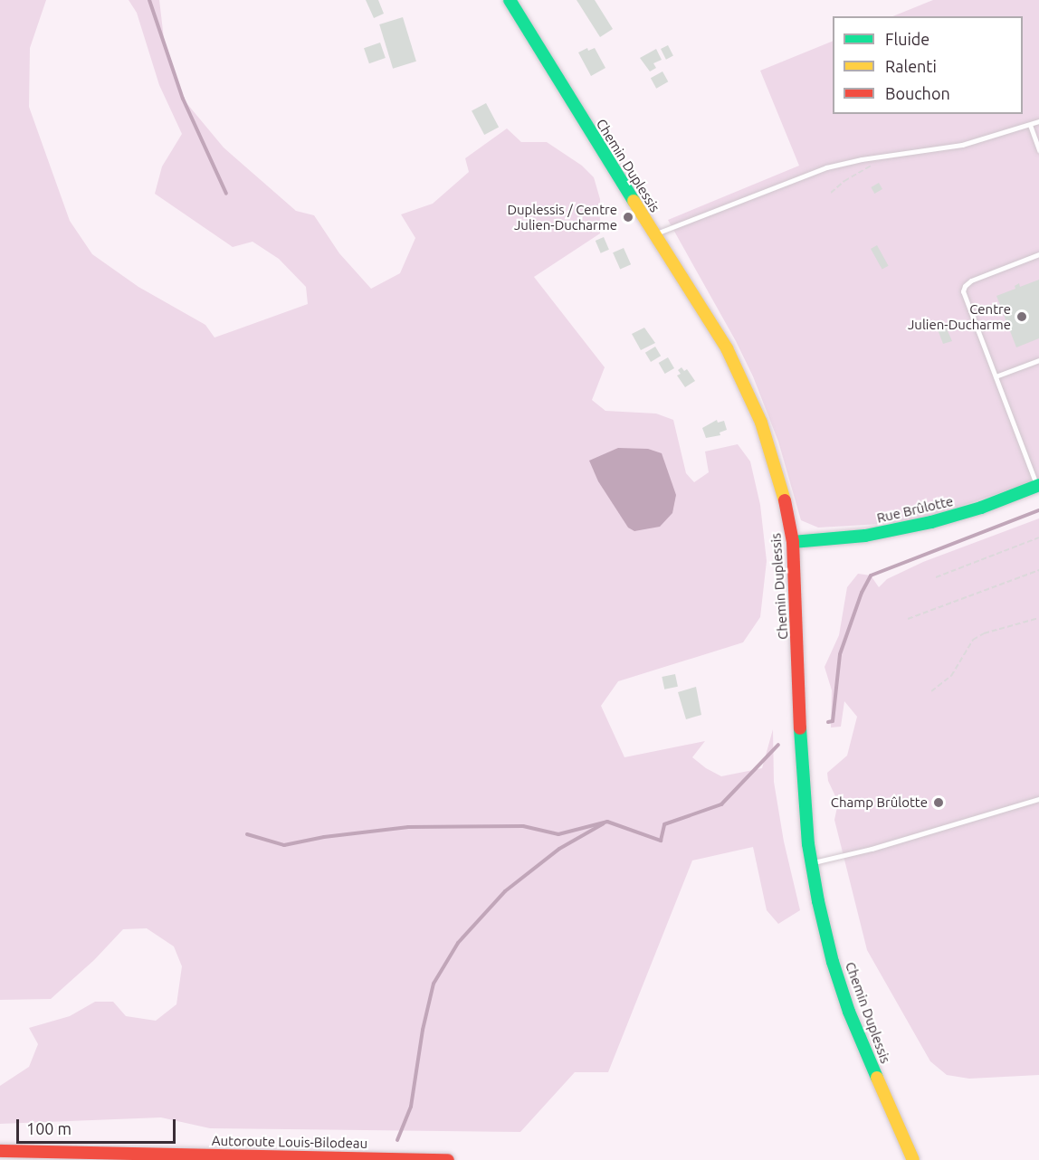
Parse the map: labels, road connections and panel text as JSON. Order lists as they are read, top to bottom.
{
  "streets": {
    "main road": ["Chemin Duplessis", "Rue Brûlotte", "Autoroute Louis-Bilodeau"]
  },
  "crossings": [
    ["Chemin Duplessis", "Rue Brûlotte"]
  ],
  "places": ["Duplessis / Centre Julien-Ducharme", "Centre Julien-Ducharme", "Champ Brûlotte"],
  "legend": ["Fluide", "Ralenti", "Bouchon"],
  "scale_bar": "100 m"
}
